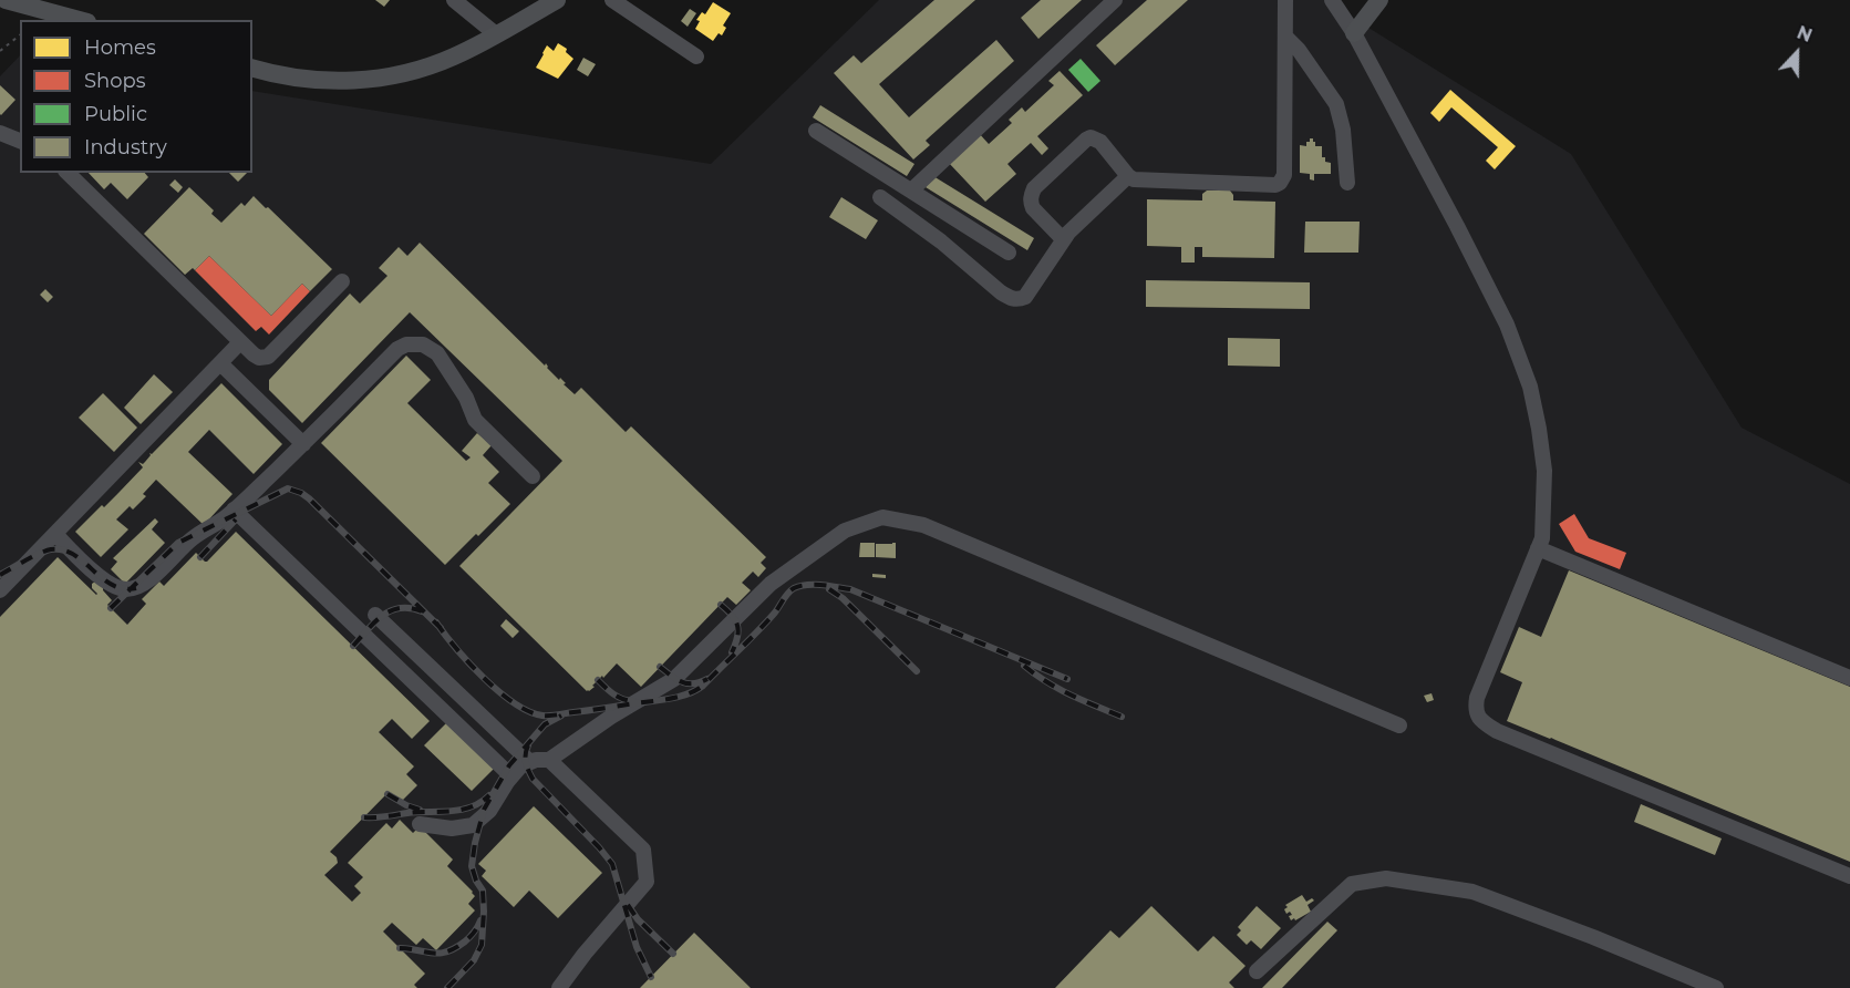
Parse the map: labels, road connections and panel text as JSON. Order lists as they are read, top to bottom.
{
  "legend": [
    "Homes",
    "Shops",
    "Public",
    "Industry"
  ],
  "north": "top"
}
